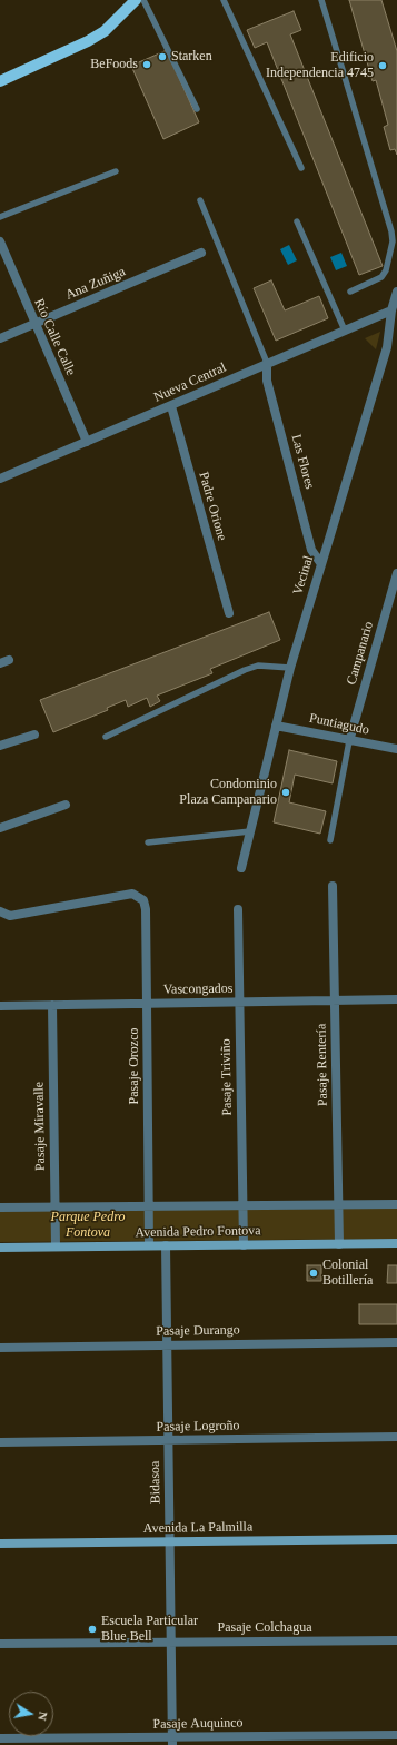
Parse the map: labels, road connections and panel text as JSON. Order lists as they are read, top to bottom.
{
  "streets": {
    "main road": ["Avenida Pedro Fontova", "Avenida La Palmilla"],
    "street": [
      "Ana Zuñiga",
      "Río Calle Calle",
      "Nueva Central",
      "Las Flores",
      "Padre Orione",
      "Vecinal",
      "Campanario",
      "Puntiagudo",
      "Vascongados",
      "Pasaje Rentería",
      "Pasaje Orozco",
      "Pasaje Triviño",
      "Pasaje Miravalle",
      "Pasaje Durango",
      "Pasaje Logroño",
      "Bidasoa",
      "Pasaje Colchagua",
      "Pasaje Auquinco"
    ]
  },
  "crossings": [
    ["Ana Zuñiga", "Río Calle Calle"],
    ["Río Calle Calle", "Nueva Central"],
    ["Nueva Central", "Las Flores"],
    ["Nueva Central", "Padre Orione"],
    ["Nueva Central", "Vecinal"],
    ["Las Flores", "Vecinal"],
    ["Vecinal", "Puntiagudo"],
    ["Campanario", "Puntiagudo"],
    ["Vascongados", "Pasaje Rentería"],
    ["Vascongados", "Pasaje Orozco"],
    ["Vascongados", "Pasaje Triviño"],
    ["Vascongados", "Pasaje Miravalle"],
    ["Pasaje Rentería", "Avenida Pedro Fontova"],
    ["Pasaje Orozco", "Avenida Pedro Fontova"],
    ["Pasaje Triviño", "Avenida Pedro Fontova"],
    ["Pasaje Miravalle", "Avenida Pedro Fontova"],
    ["Avenida Pedro Fontova", "Bidasoa"],
    ["Pasaje Durango", "Bidasoa"],
    ["Pasaje Logroño", "Bidasoa"],
    ["Bidasoa", "Avenida La Palmilla"],
    ["Bidasoa", "Pasaje Colchagua"],
    ["Bidasoa", "Pasaje Auquinco"]
  ],
  "parks": ["Parque Pedro Fontova"],
  "places": [
    "Starken",
    "BeFoods",
    "Edificio Independencia 4745",
    "Condominio Plaza Campanario",
    "Colonial Botillería",
    "Escuela Particular Blue Bell"
  ],
  "north": "right"
}
